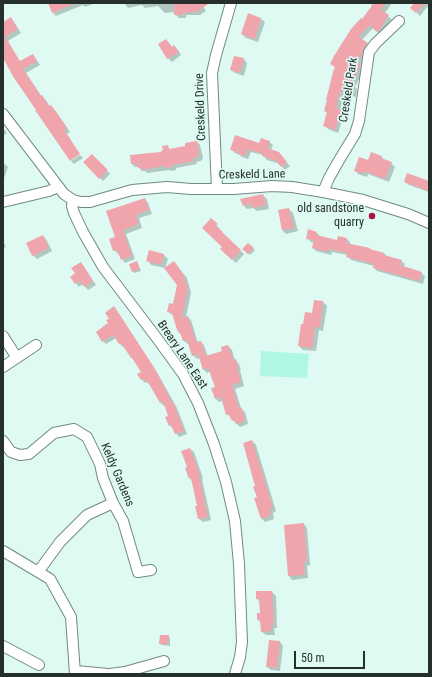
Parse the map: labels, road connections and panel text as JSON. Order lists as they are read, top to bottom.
{
  "streets": {
    "street": [
      "Creskeld Park",
      "Creskeld Drive",
      "Creskeld Lane",
      "Breary Lane East",
      "Keldy Gardens"
    ]
  },
  "crossings": [
    ["Creskeld Park", "Creskeld Lane"],
    ["Creskeld Drive", "Creskeld Lane"],
    ["Creskeld Lane", "Breary Lane East"]
  ],
  "places": ["old sandstone quarry"],
  "scale_bar": "50 m"
}
